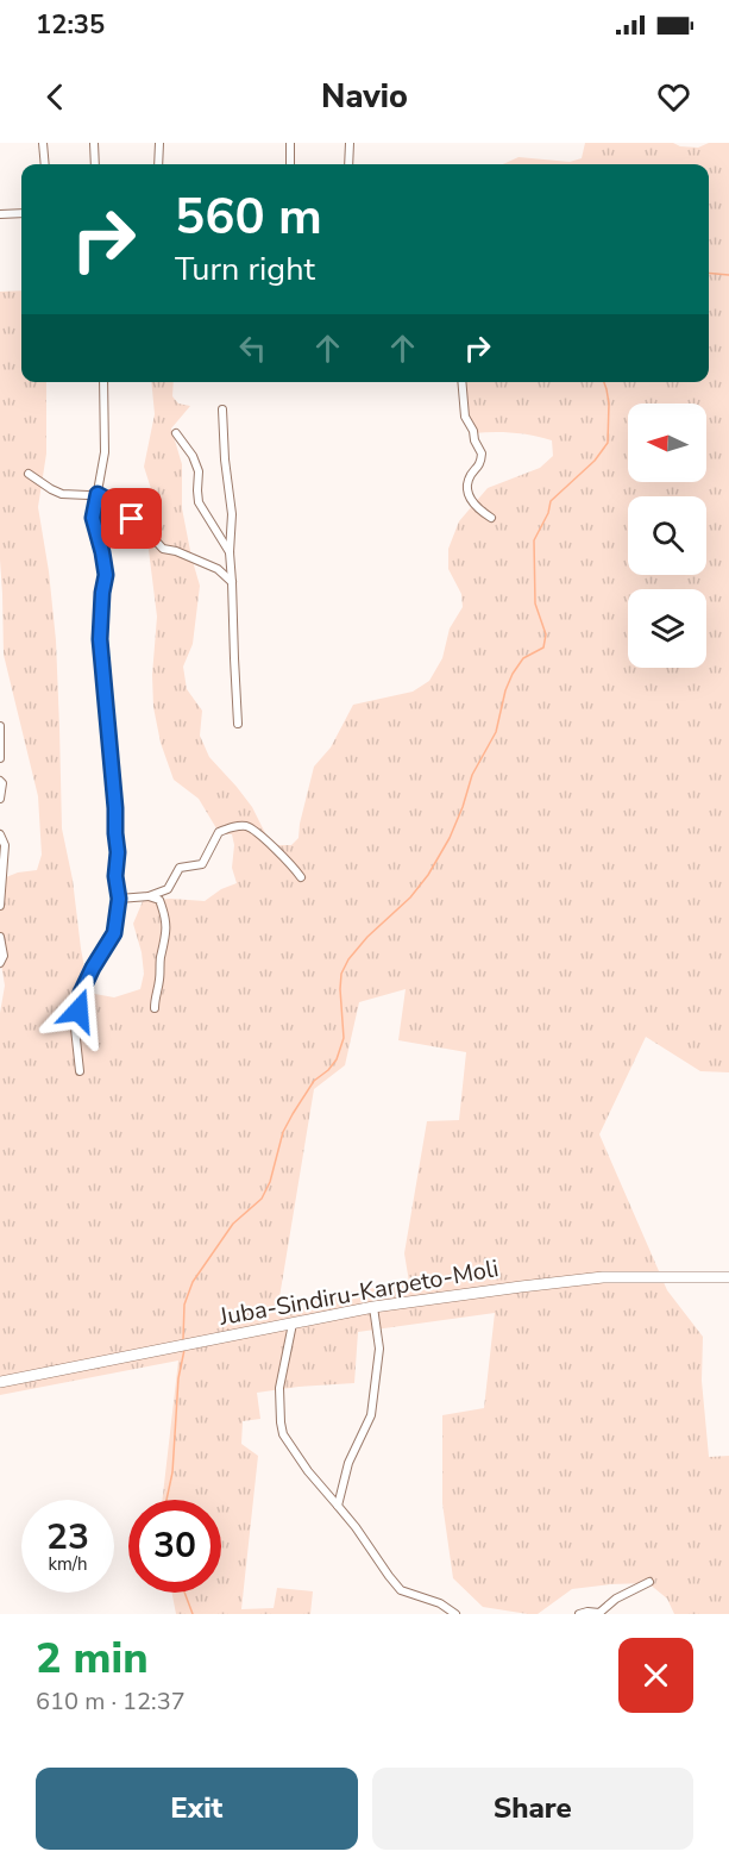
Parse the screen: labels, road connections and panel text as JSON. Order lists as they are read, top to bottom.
{
  "streets": {
    "main road": ["Juba-Sindiru-Karpeto-Moli"]
  },
  "north": "left",
  "page": {
    "status": "12:35",
    "header": "Navio",
    "turn": ["560 m", "Turn right"],
    "speed": "23 km/h",
    "limit": "30",
    "heading": ["2 min", "610 m · 12:37"],
    "buttons": ["Exit", "Share"]
  }
}
